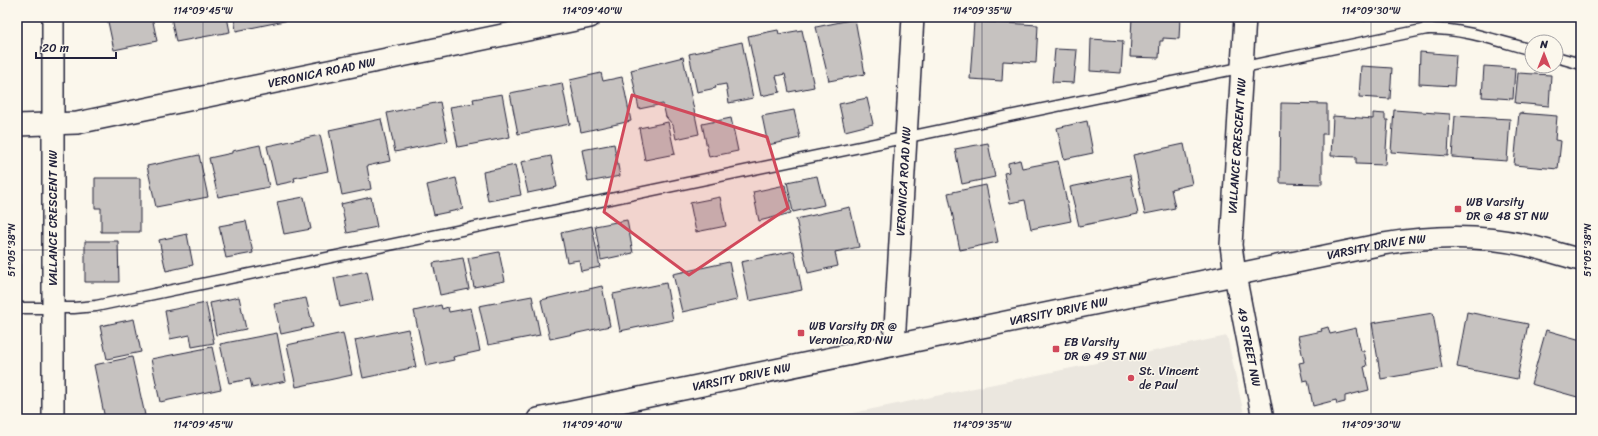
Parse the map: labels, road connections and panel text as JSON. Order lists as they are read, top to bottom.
{
  "streets": {
    "street": [
      "VERONICA ROAD NW",
      "VALLANCE CRESCENT NW",
      "VARSITY DRIVE NW",
      "49 STREET NW"
    ]
  },
  "crossings": [
    ["VERONICA ROAD NW", "VALLANCE CRESCENT NW"],
    ["VERONICA ROAD NW", "VARSITY DRIVE NW"],
    ["VALLANCE CRESCENT NW", "VARSITY DRIVE NW"],
    ["VALLANCE CRESCENT NW", "49 STREET NW"],
    ["VARSITY DRIVE NW", "49 STREET NW"]
  ],
  "places": {
    "transit": ["WB Varsity DR @ 48 ST NW", "WB Varsity DR @ Veronica RD NW", "EB Varsity DR @ 49 ST NW"],
    "other": ["St. Vincent de Paul"]
  },
  "scale_bar": "20 m",
  "north": "top",
  "coordinates": [
    "114°09'45\"W",
    "114°09'40\"W",
    "114°09'35\"W",
    "114°09'30\"W",
    "51°05'38\"N"
  ]
}
